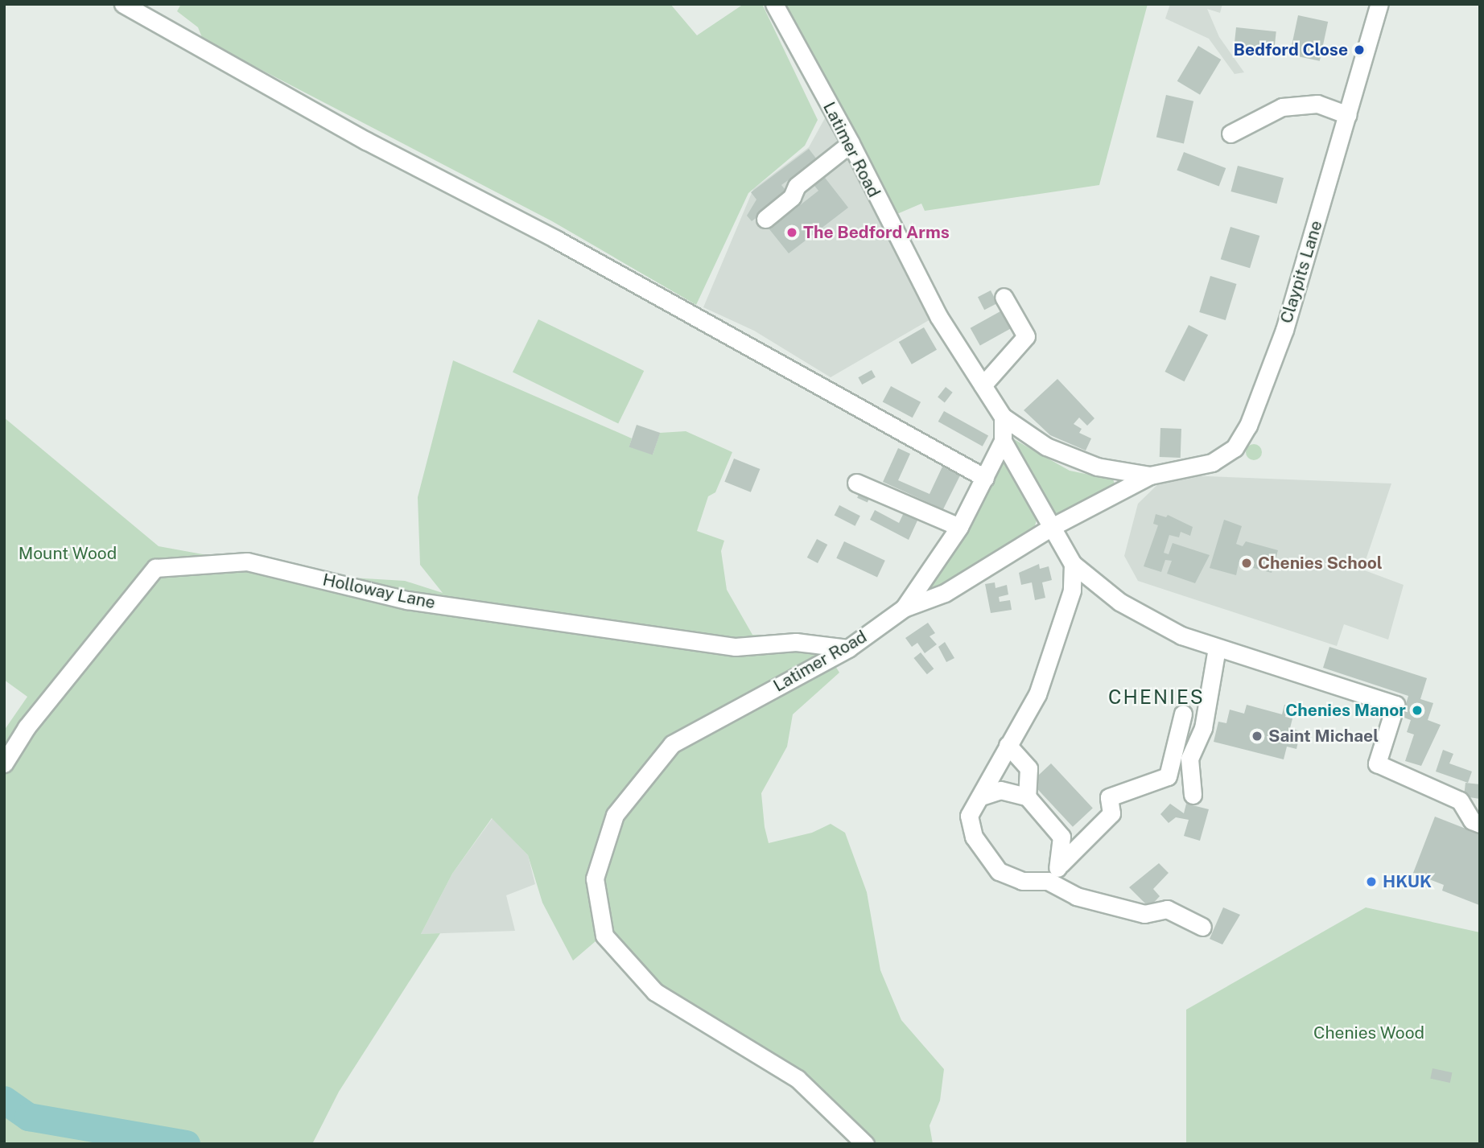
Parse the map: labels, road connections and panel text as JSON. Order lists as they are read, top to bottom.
{
  "streets": {
    "street": ["Latimer Road", "Claypits Lane", "Holloway Lane"]
  },
  "crossings": [
    ["Latimer Road", "Claypits Lane"],
    ["Latimer Road", "Holloway Lane"]
  ],
  "districts": ["CHENIES"],
  "parks": ["Mount Wood", "Chenies Wood"],
  "places": [
    "Bedford Close",
    "The Bedford Arms",
    "Chenies School",
    "Chenies Manor",
    "Saint Michael",
    "HKUK"
  ]
}
